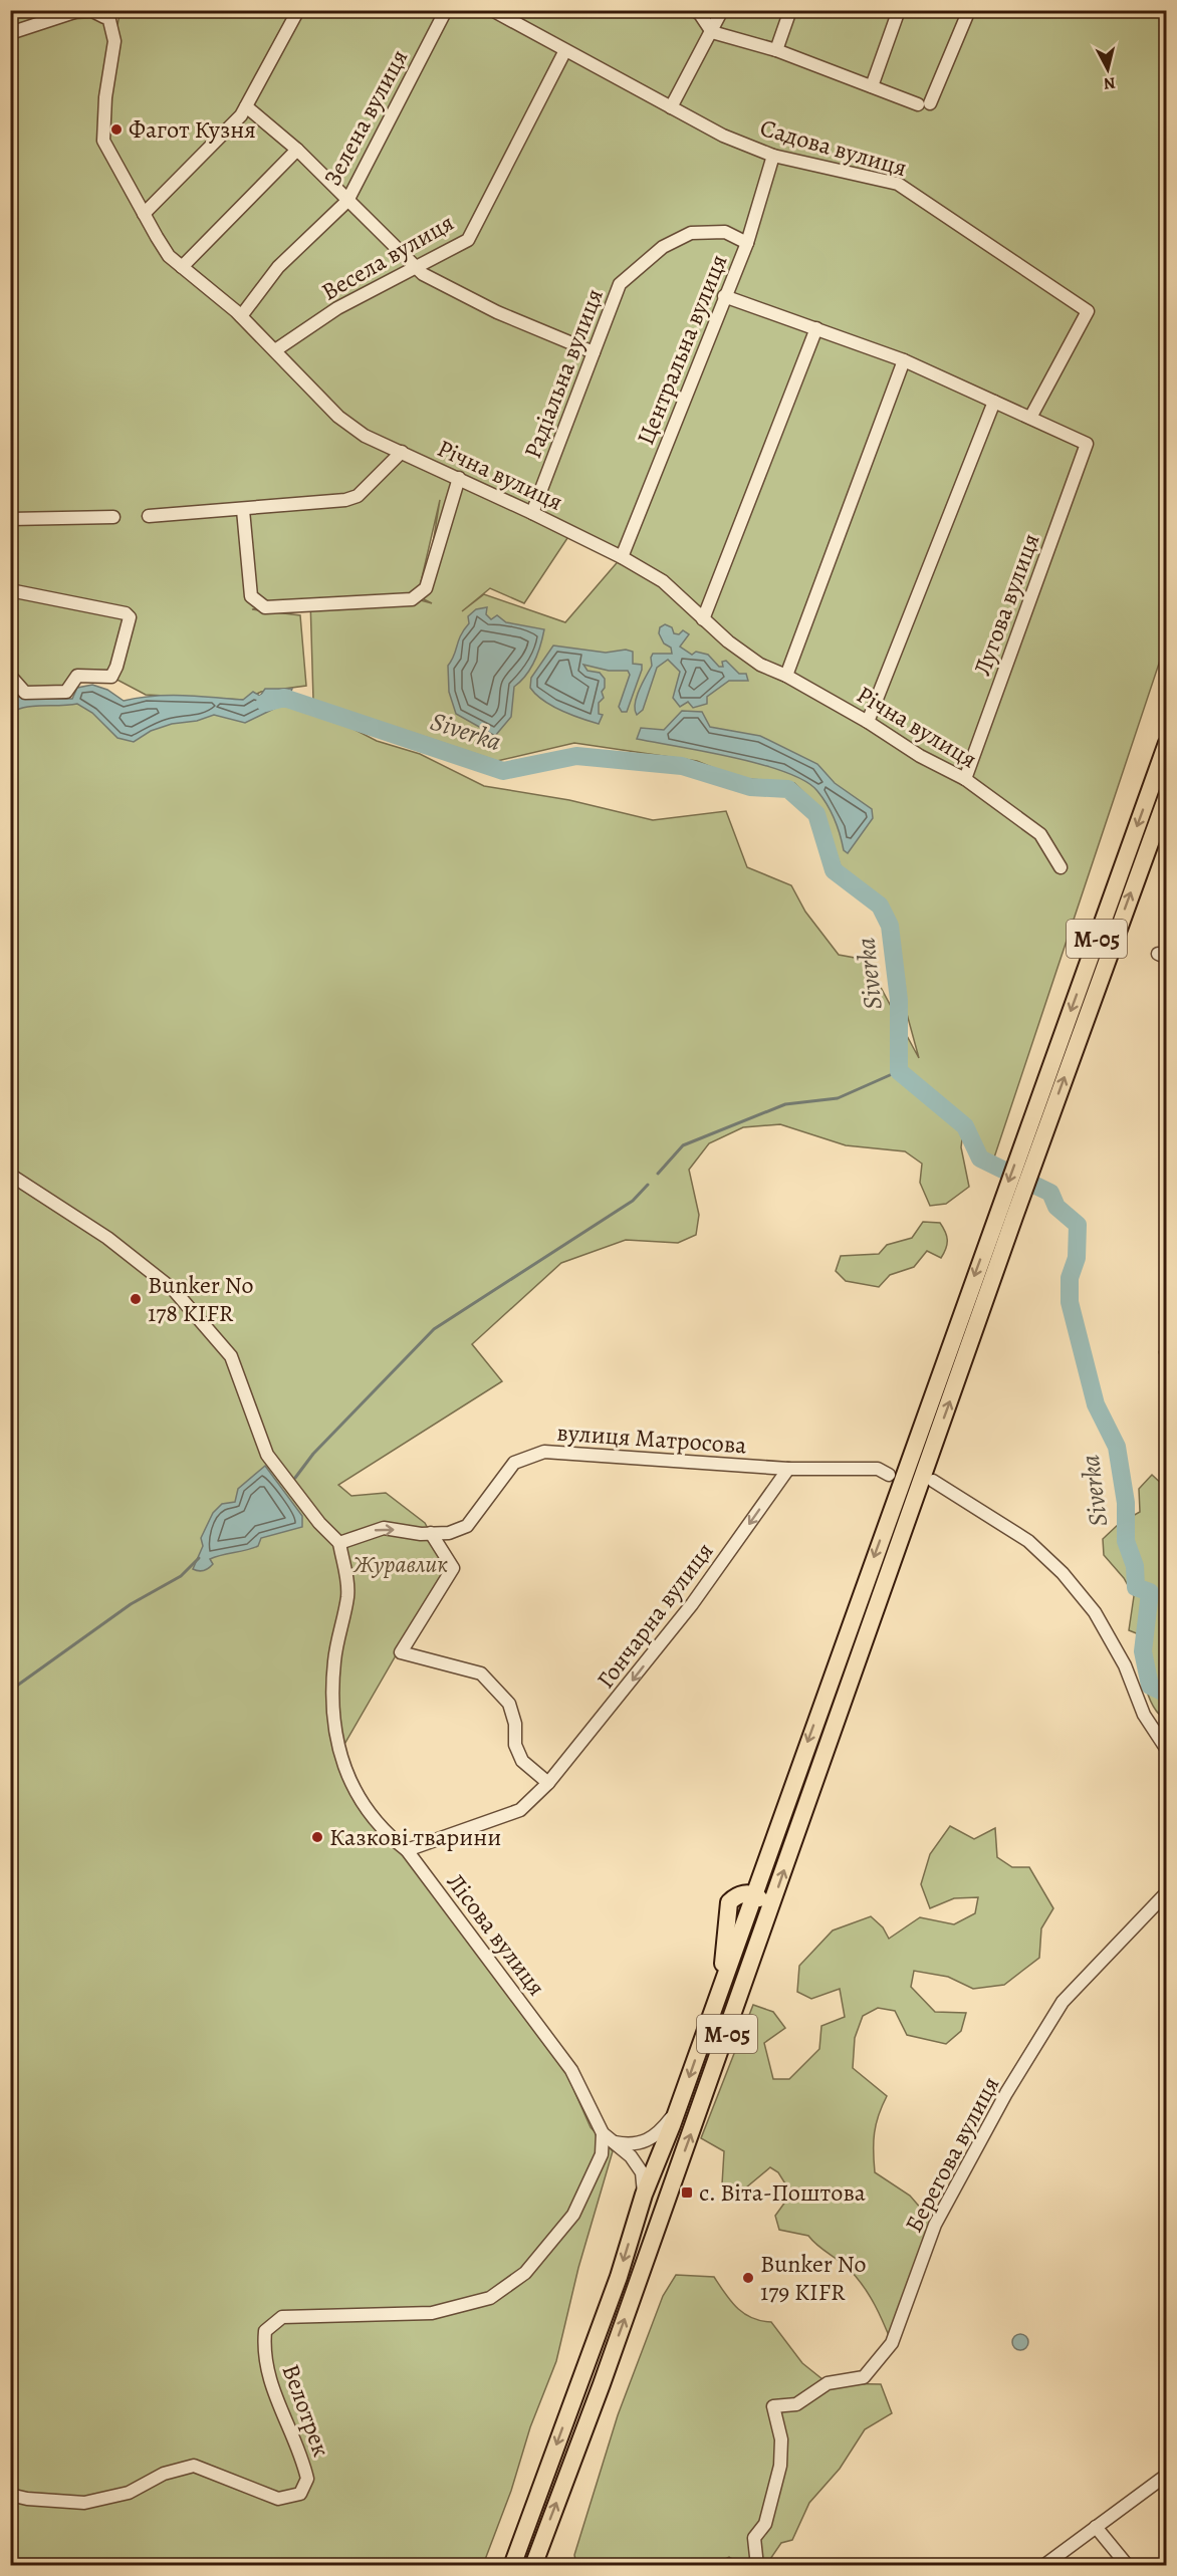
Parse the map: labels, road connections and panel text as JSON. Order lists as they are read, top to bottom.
{
  "streets": {
    "highway": ["М-05"],
    "street": [
      "Зелена вулиця",
      "Садова вулиця",
      "Весела вулиця",
      "Центральна вулиця",
      "Радіальна вулиця",
      "Річна вулиця",
      "Лугова вулиця",
      "вулиця Матросова",
      "Гончарна вулиця",
      "Лісова вулиця",
      "Берегова вулиця",
      "Велотрек"
    ]
  },
  "crossings": [
    ["Зелена вулиця", "Річна вулиця"],
    ["Садова вулиця", "Весела вулиця"],
    ["Садова вулиця", "Центральна вулиця"],
    ["Садова вулиця", "Лугова вулиця"],
    ["Весела вулиця", "Річна вулиця"],
    ["Центральна вулиця", "Радіальна вулиця"],
    ["Центральна вулиця", "Річна вулиця"],
    ["Радіальна вулиця", "Річна вулиця"],
    ["Річна вулиця", "Лугова вулиця"],
    ["М-05", "Лісова вулиця"],
    ["вулиця Матросова", "Гончарна вулиця"],
    ["вулиця Матросова", "Лісова вулиця"],
    ["Гончарна вулиця", "Лісова вулиця"],
    ["Лісова вулиця", "Велотрек"]
  ],
  "one_way": ["Гончарна вулиця"],
  "water": ["Siverka"],
  "parks": ["Журавлик"],
  "places": {
    "other": [
      "Фагот Кузня",
      "Bunker No 178 KIFR",
      "Казкові тварини",
      "Bunker No 179 KIFR"
    ],
    "transit": ["с. Віта-Поштова"]
  },
  "north": "bottom"
}
